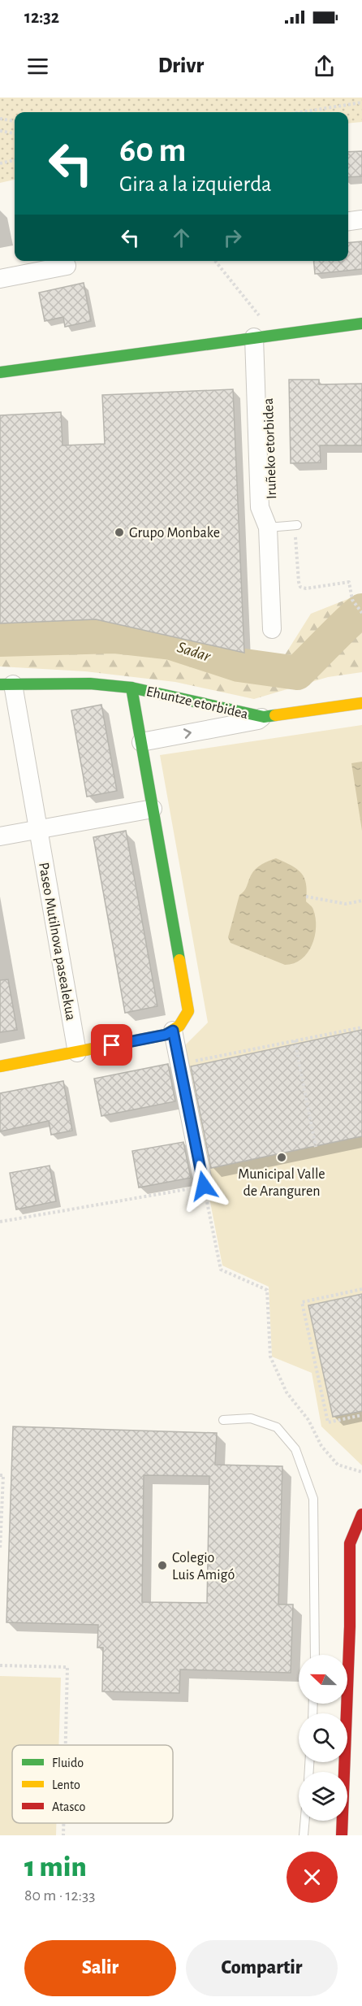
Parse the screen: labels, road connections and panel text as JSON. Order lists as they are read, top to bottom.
{
  "streets": {
    "street": ["Iruñeko etorbidea", "Ehuntze etorbidea", "Paseo Mutilnova pasealekua"]
  },
  "crossings": [
    ["Ehuntze etorbidea", "Paseo Mutilnova pasealekua"]
  ],
  "water": ["Sadar"],
  "places": ["Grupo Monbake", "Municipal Valle de Aranguren", "Colegio Luis Amigó"],
  "legend": ["Fluido", "Lento", "Atasco"],
  "north": "left",
  "page": {
    "status": "12:32",
    "header": "Drivr",
    "turn": ["60 m", "Gira a la izquierda"],
    "heading": ["1 min", "80 m · 12:33"],
    "buttons": ["Salir", "Compartir"]
  }
}
